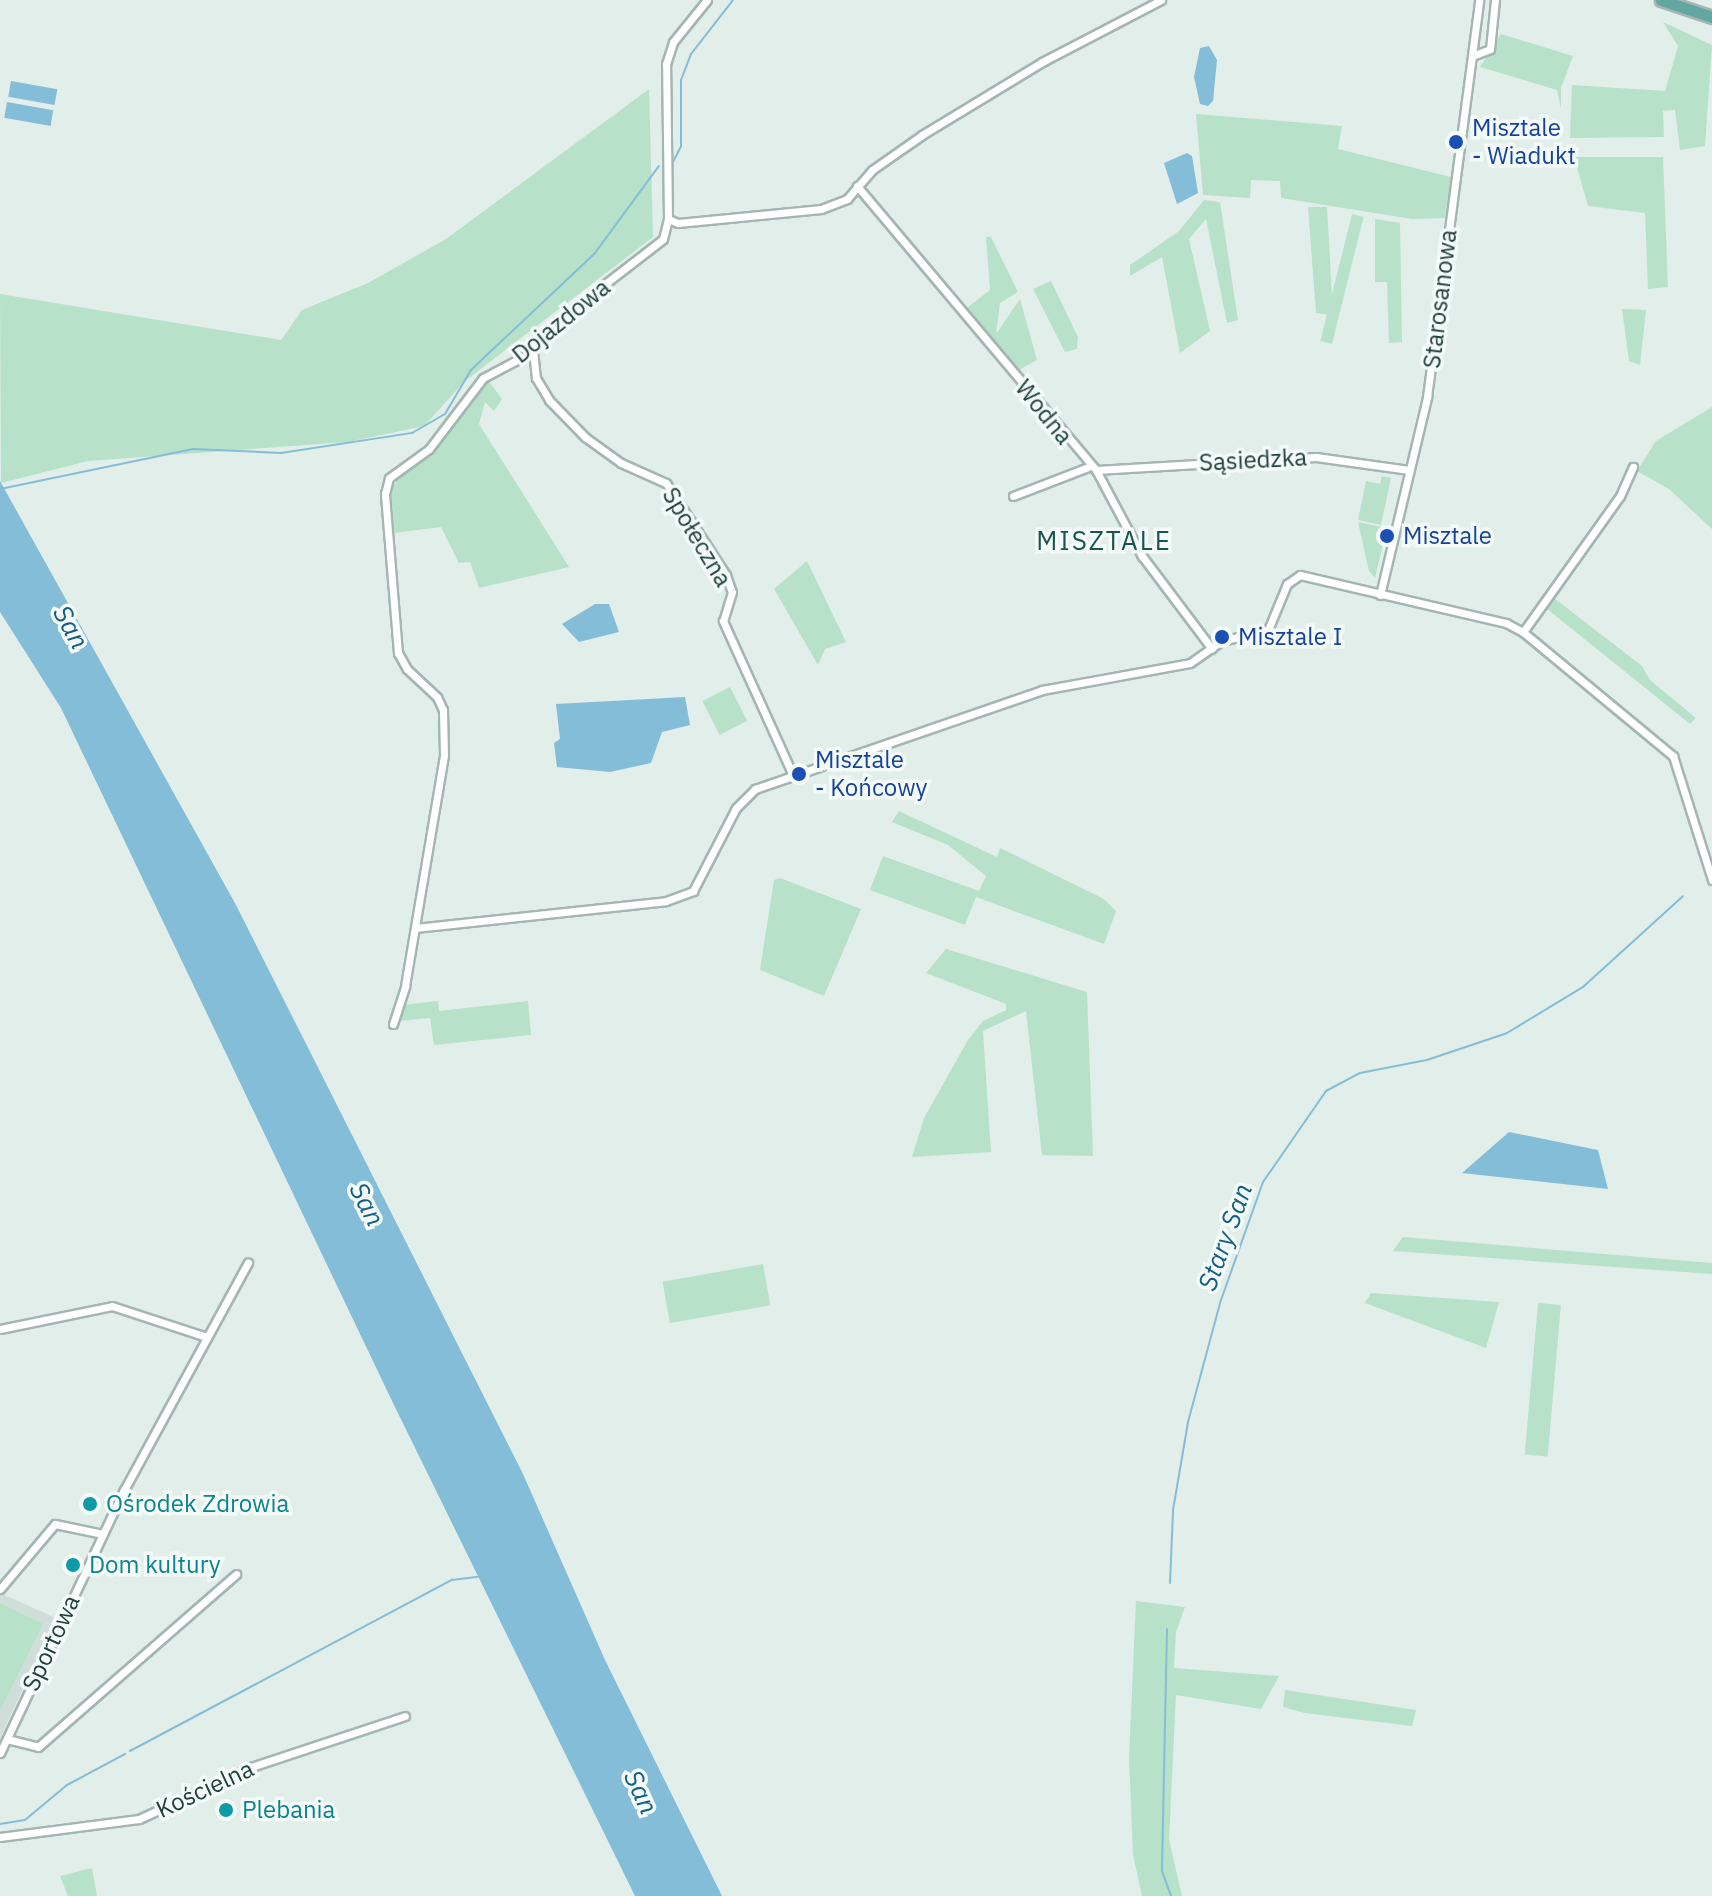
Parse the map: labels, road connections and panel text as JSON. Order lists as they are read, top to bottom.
{
  "streets": {
    "street": [
      "Starosanowa",
      "Dojazdowa",
      "Wodna",
      "Sąsiedzka",
      "Społeczna",
      "Sportowa",
      "Kościelna"
    ]
  },
  "crossings": [
    ["Starosanowa", "Sąsiedzka"],
    ["Dojazdowa", "Społeczna"],
    ["Wodna", "Sąsiedzka"]
  ],
  "districts": ["MISZTALE"],
  "water": ["San", "Stary San"],
  "places": [
    "Misztale - Wiadukt",
    "Misztale",
    "Misztale I",
    "Misztale - Końcowy",
    "Ośrodek Zdrowia",
    "Dom kultury",
    "Plebania"
  ]
}
